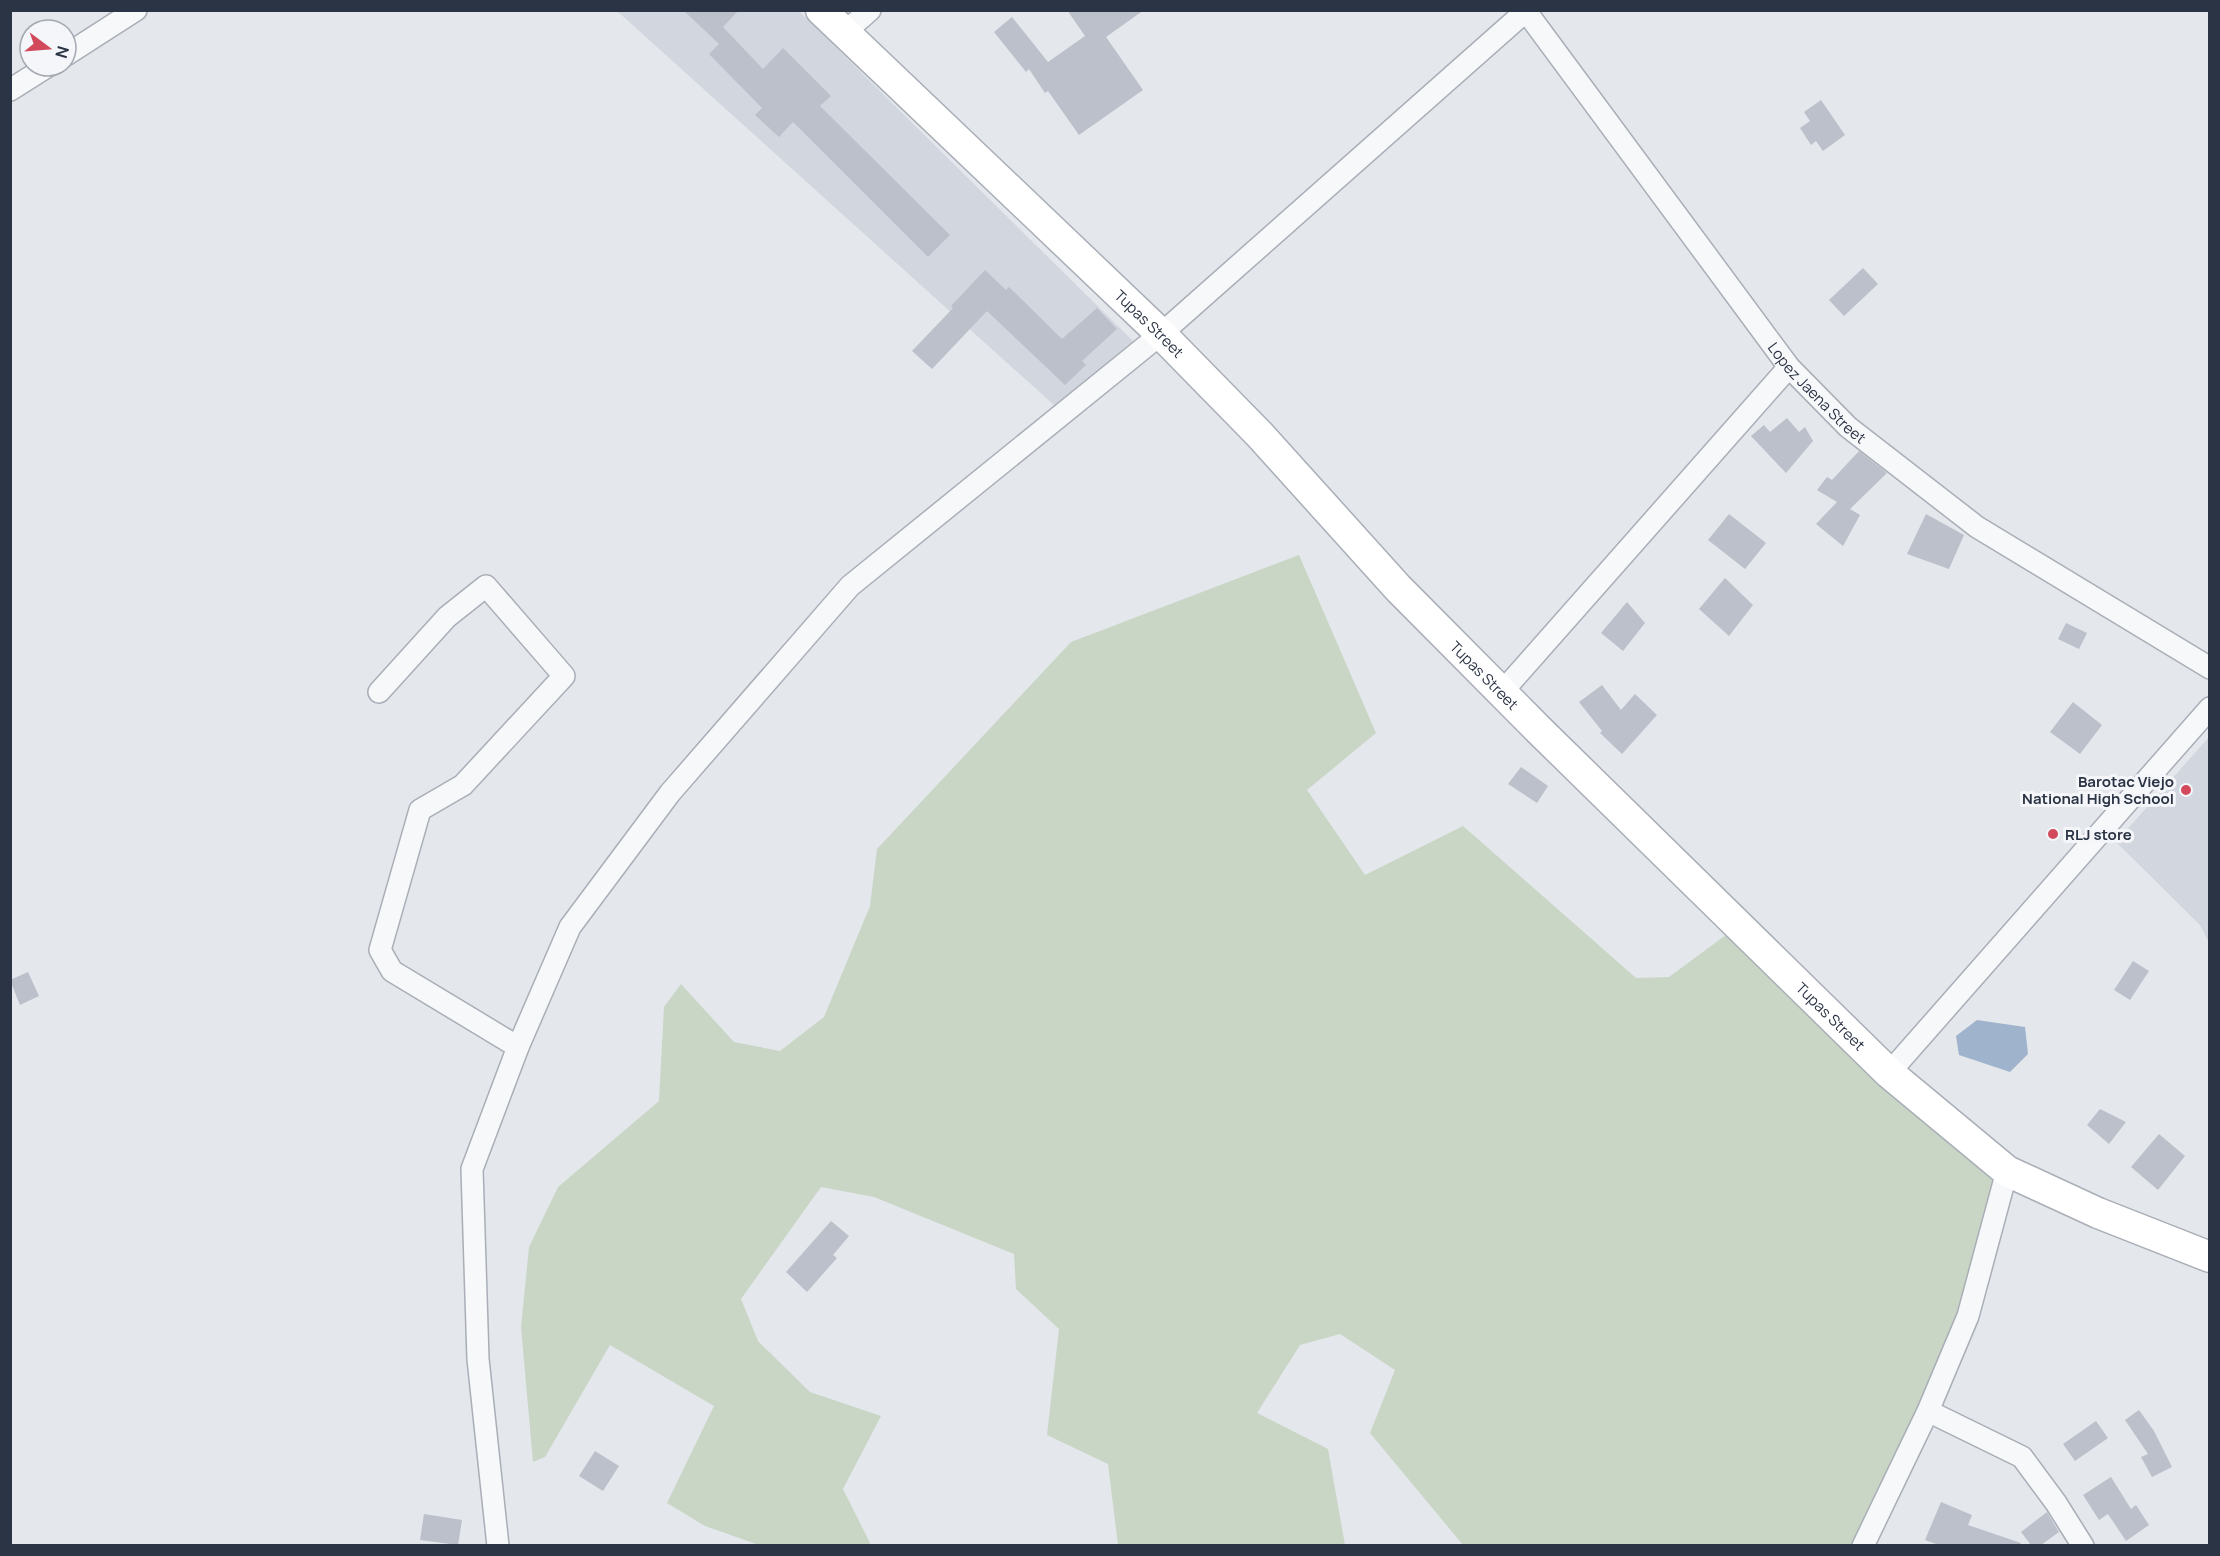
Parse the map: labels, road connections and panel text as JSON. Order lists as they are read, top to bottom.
{
  "streets": {
    "street": ["Tupas Street", "Lopez Jaena Street"]
  },
  "places": ["Barotac Viejo National High School", "RLJ store"],
  "north": "right"
}
